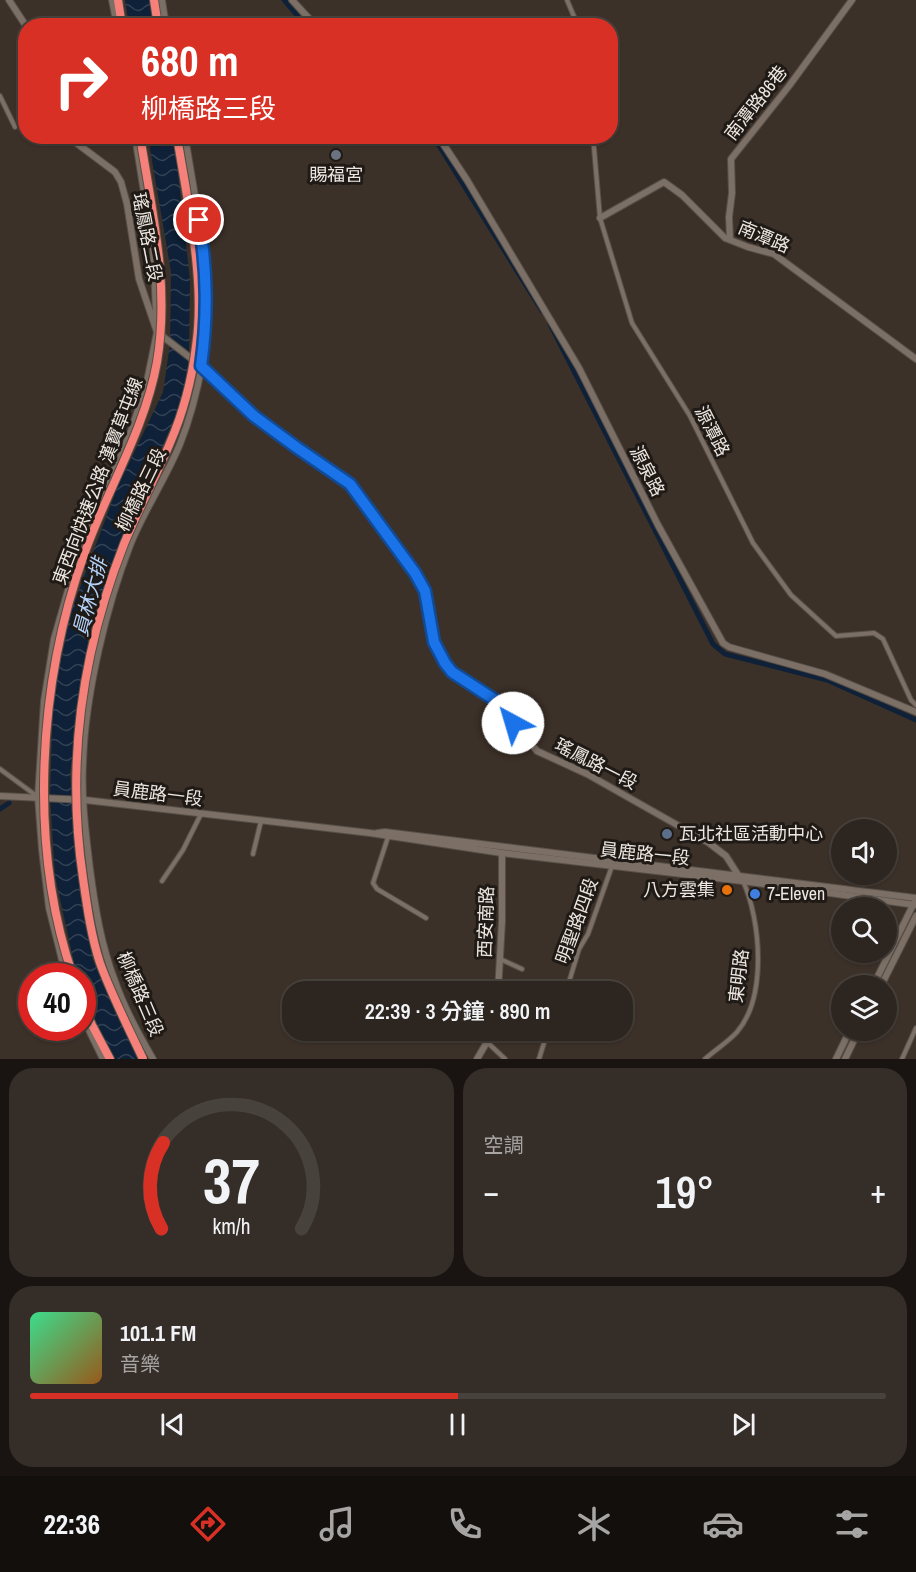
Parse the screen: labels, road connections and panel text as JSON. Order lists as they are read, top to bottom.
{
  "streets": {
    "highway": ["東西向快速公路 漢寶草屯線"],
    "main road": [
      "南潭路86巷",
      "瑤鳳路二段",
      "南潭路",
      "源泉路",
      "柳橋路三段",
      "瑤鳳路一段",
      "員鹿路一段",
      "西安南路"
    ],
    "street": ["源潭路", "明聖路四段", "東明路"]
  },
  "crossings": [
    ["南潭路86巷", "南潭路"],
    ["瑤鳳路二段", "柳橋路三段"],
    ["瑤鳳路二段", "瑤鳳路一段"],
    ["南潭路", "源潭路"],
    ["柳橋路三段", "瑤鳳路一段"],
    ["柳橋路三段", "員鹿路一段"],
    ["瑤鳳路一段", "員鹿路一段"],
    ["瑤鳳路一段", "東明路"],
    ["員鹿路一段", "明聖路四段"],
    ["員鹿路一段", "西安南路"],
    ["員鹿路一段", "東明路"]
  ],
  "water": ["員林大排"],
  "places": [
    "賜福宮",
    "瓦北社區活動中心",
    "八方雲集",
    "7-Eleven"
  ],
  "page": {
    "turn": ["680 m", "柳橋路三段"],
    "limit": "40",
    "trip": "22:39 · 3 分鐘 · 890 m",
    "tile": "空調",
    "heat": ["−", "19°", "+"],
    "song": ["101.1 FM", "音樂"],
    "tabs": "22:36",
    "gauge": ["37", "km/h"]
  }
}
